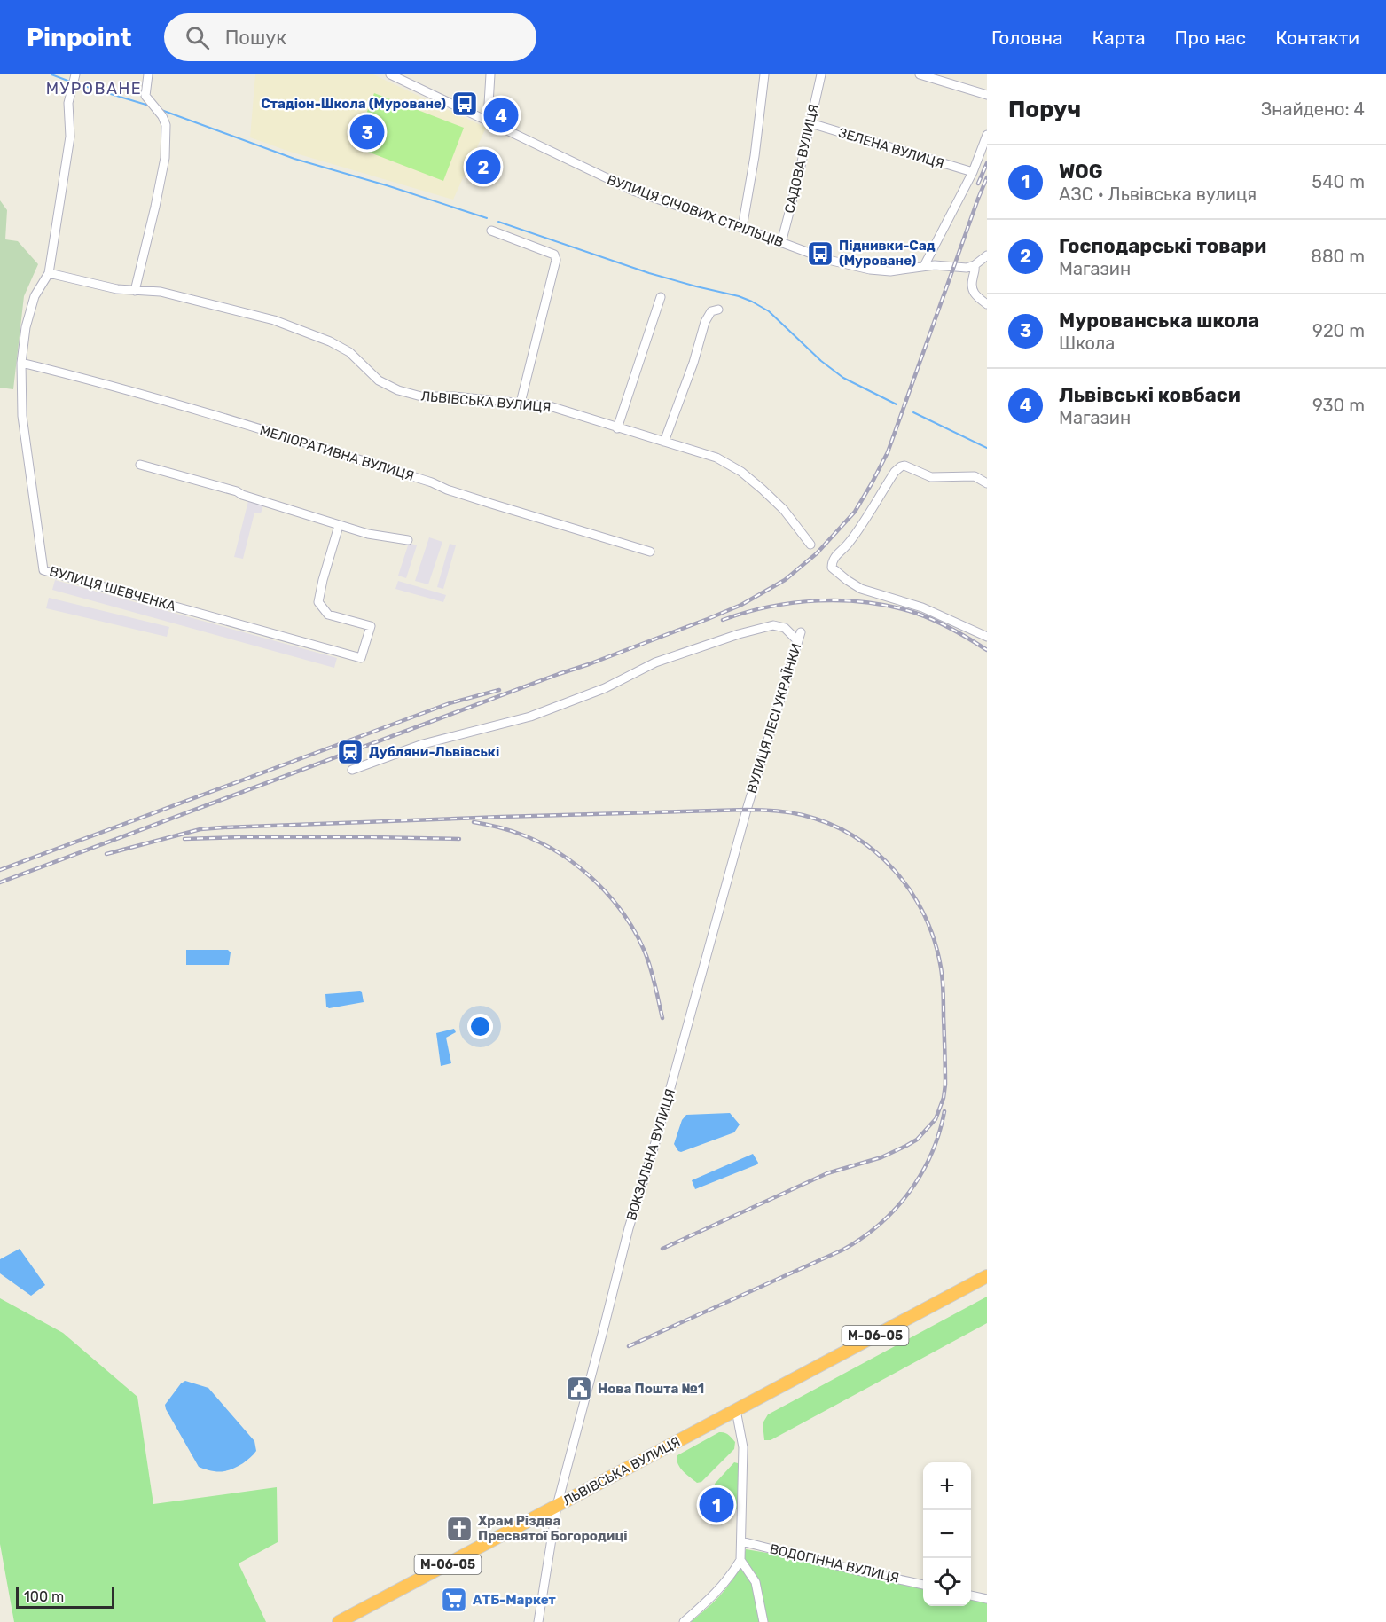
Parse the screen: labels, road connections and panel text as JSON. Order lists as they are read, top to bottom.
{
  "streets": {
    "highway": ["ЛЬВІВСЬКА ВУЛИЦЯ", "М-06-05"],
    "street": [
      "ЗЕЛЕНА ВУЛИЦЯ",
      "САДОВА ВУЛИЦЯ",
      "ВУЛИЦЯ СІЧОВИХ СТРІЛЬЦІВ",
      "МЕЛІОРАТИВНА ВУЛИЦЯ",
      "ВУЛИЦЯ ШЕВЧЕНКА",
      "ВУЛИЦЯ ЛЕСІ УКРАЇНКИ",
      "ВОКЗАЛЬНА ВУЛИЦЯ",
      "ВОДОГІННА ВУЛИЦЯ"
    ]
  },
  "crossings": [
    ["ЗЕЛЕНА ВУЛИЦЯ", "САДОВА ВУЛИЦЯ"],
    ["САДОВА ВУЛИЦЯ", "ВУЛИЦЯ СІЧОВИХ СТРІЛЬЦІВ"],
    ["ЛЬВІВСЬКА ВУЛИЦЯ", "ВУЛИЦЯ ШЕВЧЕНКА"],
    ["ЛЬВІВСЬКА ВУЛИЦЯ", "ВОКЗАЛЬНА ВУЛИЦЯ"],
    ["МЕЛІОРАТИВНА ВУЛИЦЯ", "ВУЛИЦЯ ШЕВЧЕНКА"],
    ["ВУЛИЦЯ ЛЕСІ УКРАЇНКИ", "ВОКЗАЛЬНА ВУЛИЦЯ"]
  ],
  "districts": ["МУРОВАНЕ"],
  "places": {
    "bus stop": ["Стадіон-Школа (Муроване)", "Піднивки-Сад (Муроване)"],
    "station": ["Дубляни-Львівські"],
    "public building": ["Нова Пошта №1"],
    "church": ["Храм Різдва Пресвятої Богородиці"],
    "supermarket": ["АТБ-Маркет"]
  },
  "scale_bar": "100 m",
  "page": {
    "header": "Pinpoint",
    "search": "Пошук",
    "nav": [
      "Головна",
      "Карта",
      "Про нас",
      "Контакти"
    ],
    "heading": ["Поруч", "Знайдено: 4"],
    "pins": [
      "4",
      "3",
      "2",
      "1"
    ],
    "list": [
      {
        "mark": "1",
        "name": "WOG",
        "note": "АЗС · Львівська вулиця",
        "value": "540 m"
      },
      {
        "mark": "2",
        "name": "Господарські товари",
        "note": "Магазин",
        "value": "880 m"
      },
      {
        "mark": "3",
        "name": "Мурованська школа",
        "note": "Школа",
        "value": "920 m"
      },
      {
        "mark": "4",
        "name": "Львівські ковбаси",
        "note": "Магазин",
        "value": "930 m"
      }
    ],
    "map_buttons": ["+", "−"],
    "scale": "100 m"
  }
}
